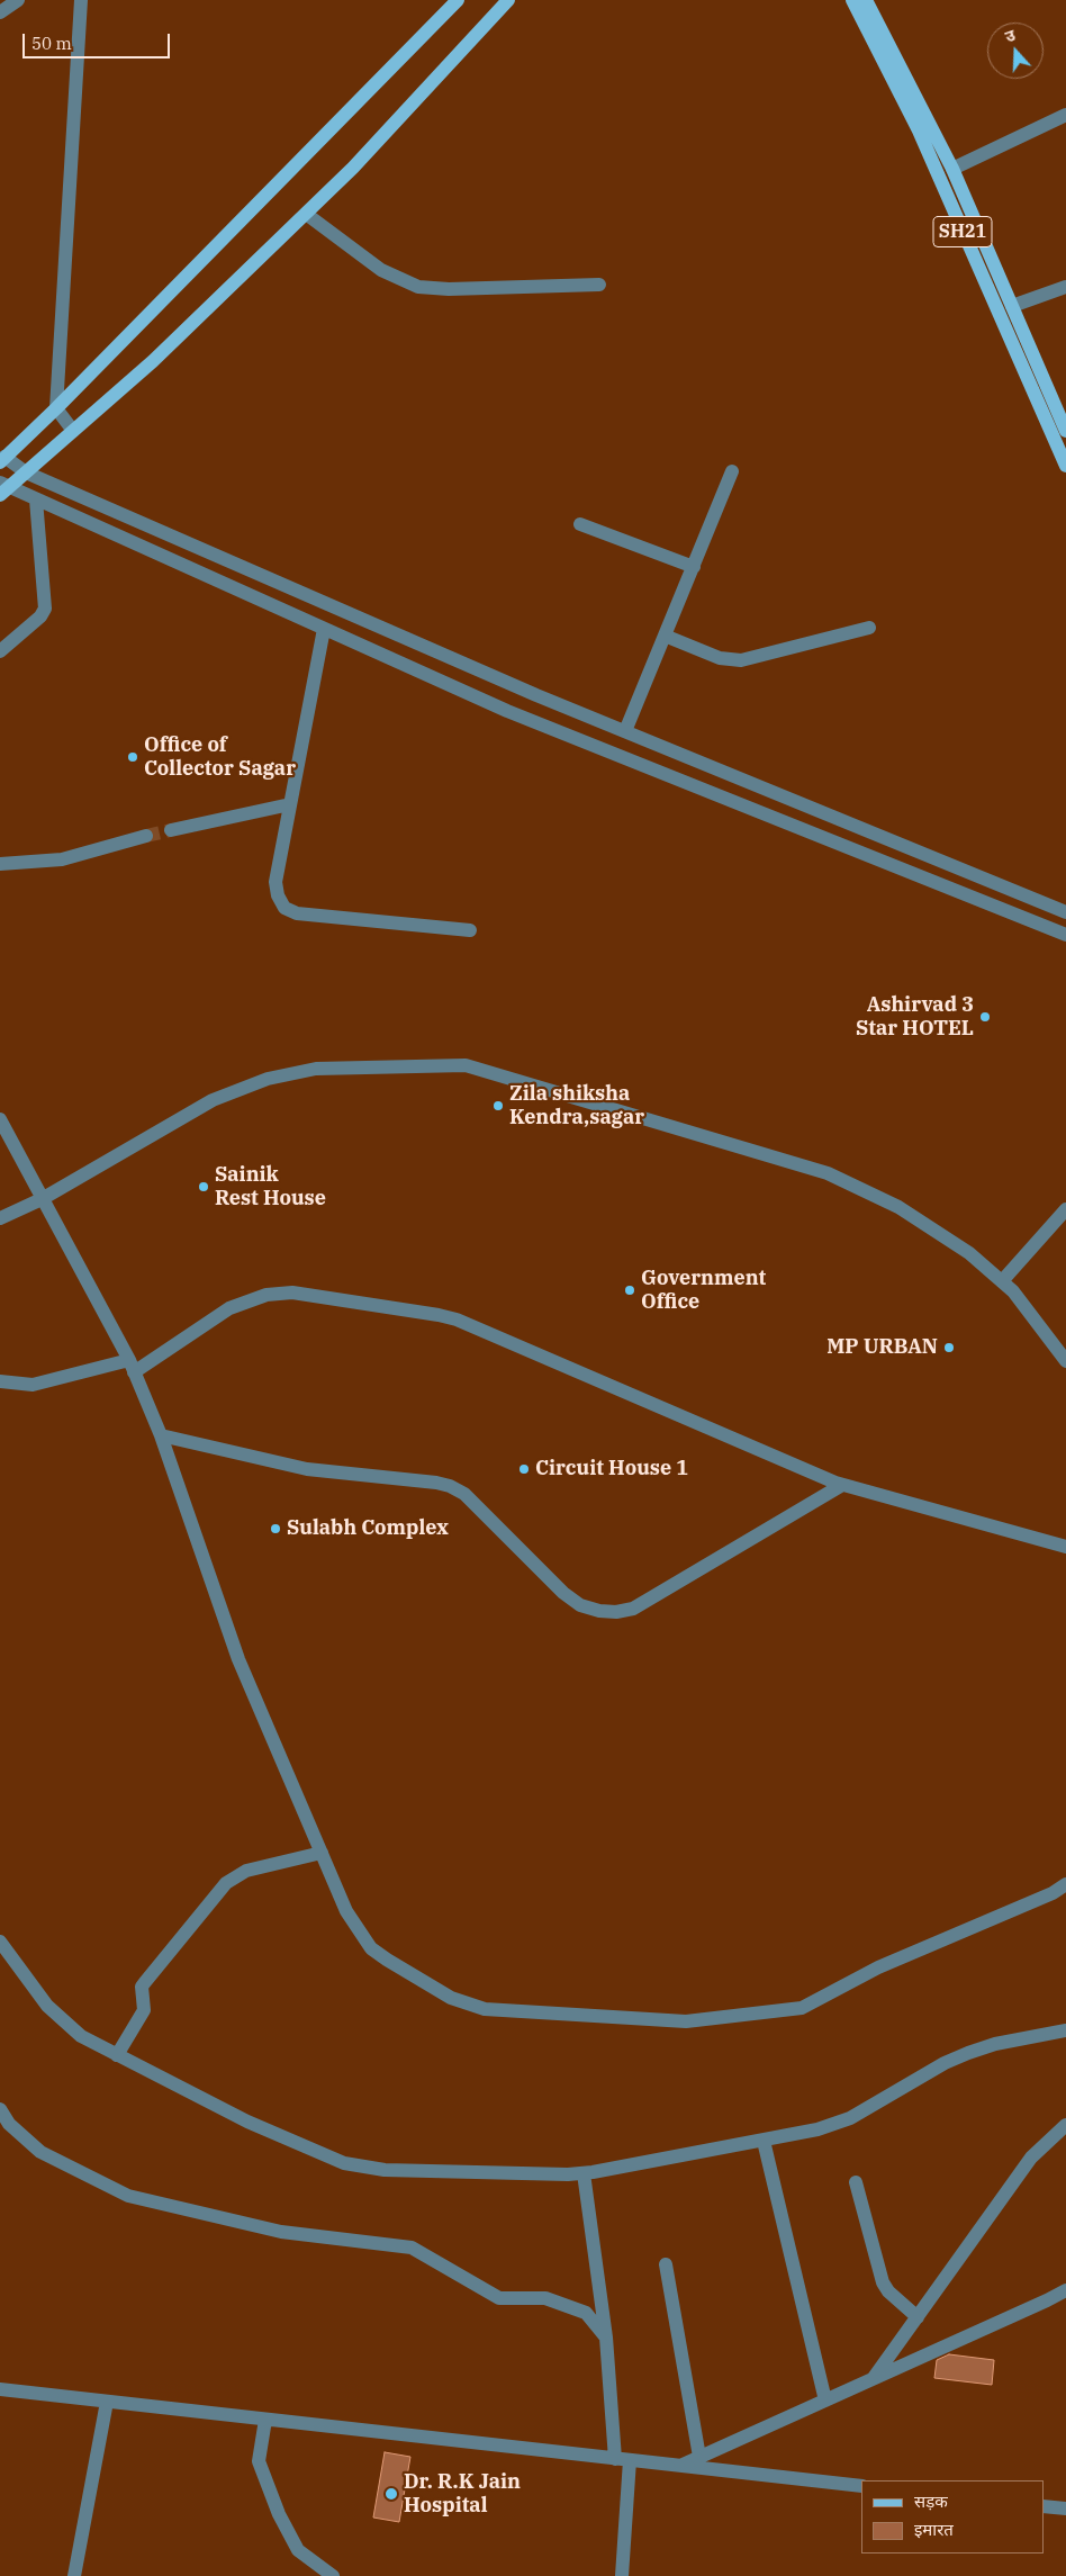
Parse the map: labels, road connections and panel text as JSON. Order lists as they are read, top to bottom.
{
  "streets": {
    "main road": ["SH21"]
  },
  "places": [
    "Office of Collector Sagar",
    "Ashirvad 3 Star HOTEL",
    "Zila shiksha Kendra,sagar",
    "Sainik Rest House",
    "Government Office",
    "MP URBAN",
    "Circuit House 1",
    "Sulabh Complex",
    "Dr. R.K Jain Hospital"
  ],
  "legend": ["सड़क", "इमारत"],
  "scale_bar": "50 m",
  "north": "top"
}
